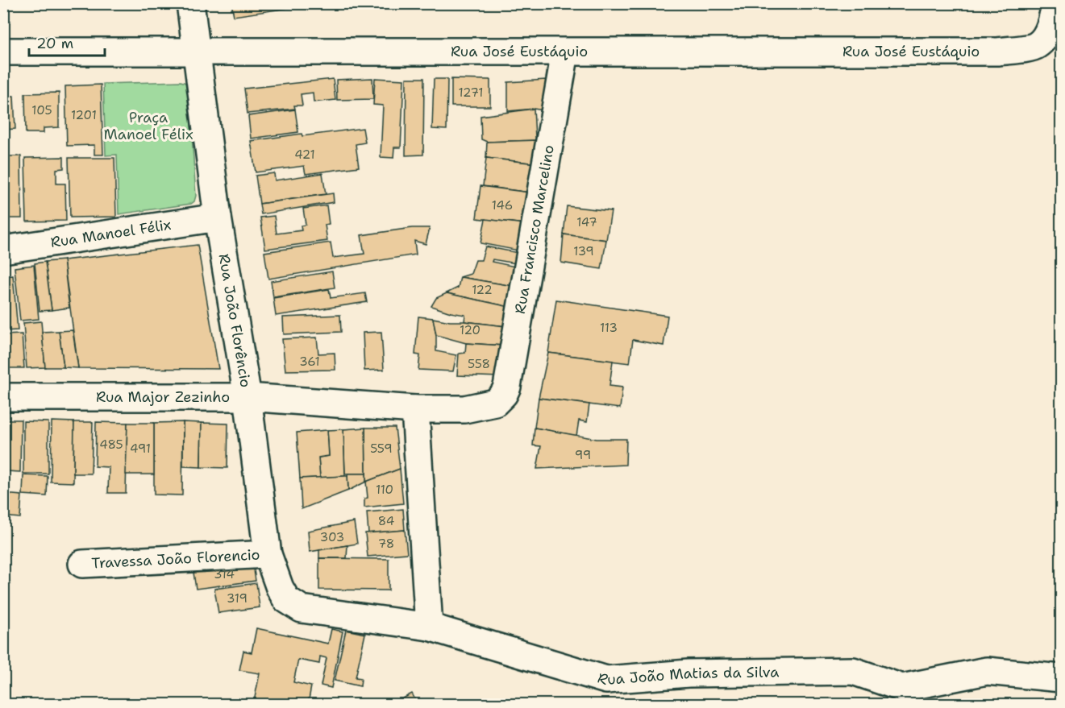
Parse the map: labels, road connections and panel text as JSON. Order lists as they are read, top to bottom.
{
  "streets": {
    "street": [
      "Rua José Eustáquio",
      "Rua Francisco Marcelino",
      "Rua Manoel Félix",
      "Rua João Florêncio",
      "Rua Major Zezinho",
      "Travessa João Florencio",
      "Rua João Matias da Silva"
    ]
  },
  "crossings": [
    ["Rua José Eustáquio", "Rua Francisco Marcelino"],
    ["Rua José Eustáquio", "Rua João Florêncio"],
    ["Rua Francisco Marcelino", "Rua Major Zezinho"],
    ["Rua Manoel Félix", "Rua João Florêncio"],
    ["Rua João Florêncio", "Rua Major Zezinho"],
    ["Rua João Florêncio", "Travessa João Florencio"],
    ["Rua João Florêncio", "Rua João Matias da Silva"]
  ],
  "parks": ["Praça Manoel Félix"],
  "house_numbers": [
    "1271",
    "105",
    "1201",
    "421",
    "146",
    "147",
    "139",
    "122",
    "113",
    "120",
    "361",
    "558",
    "485",
    "491",
    "559",
    "99",
    "110",
    "84",
    "303",
    "78",
    "314",
    "319"
  ],
  "scale_bar": "20 m"
}
